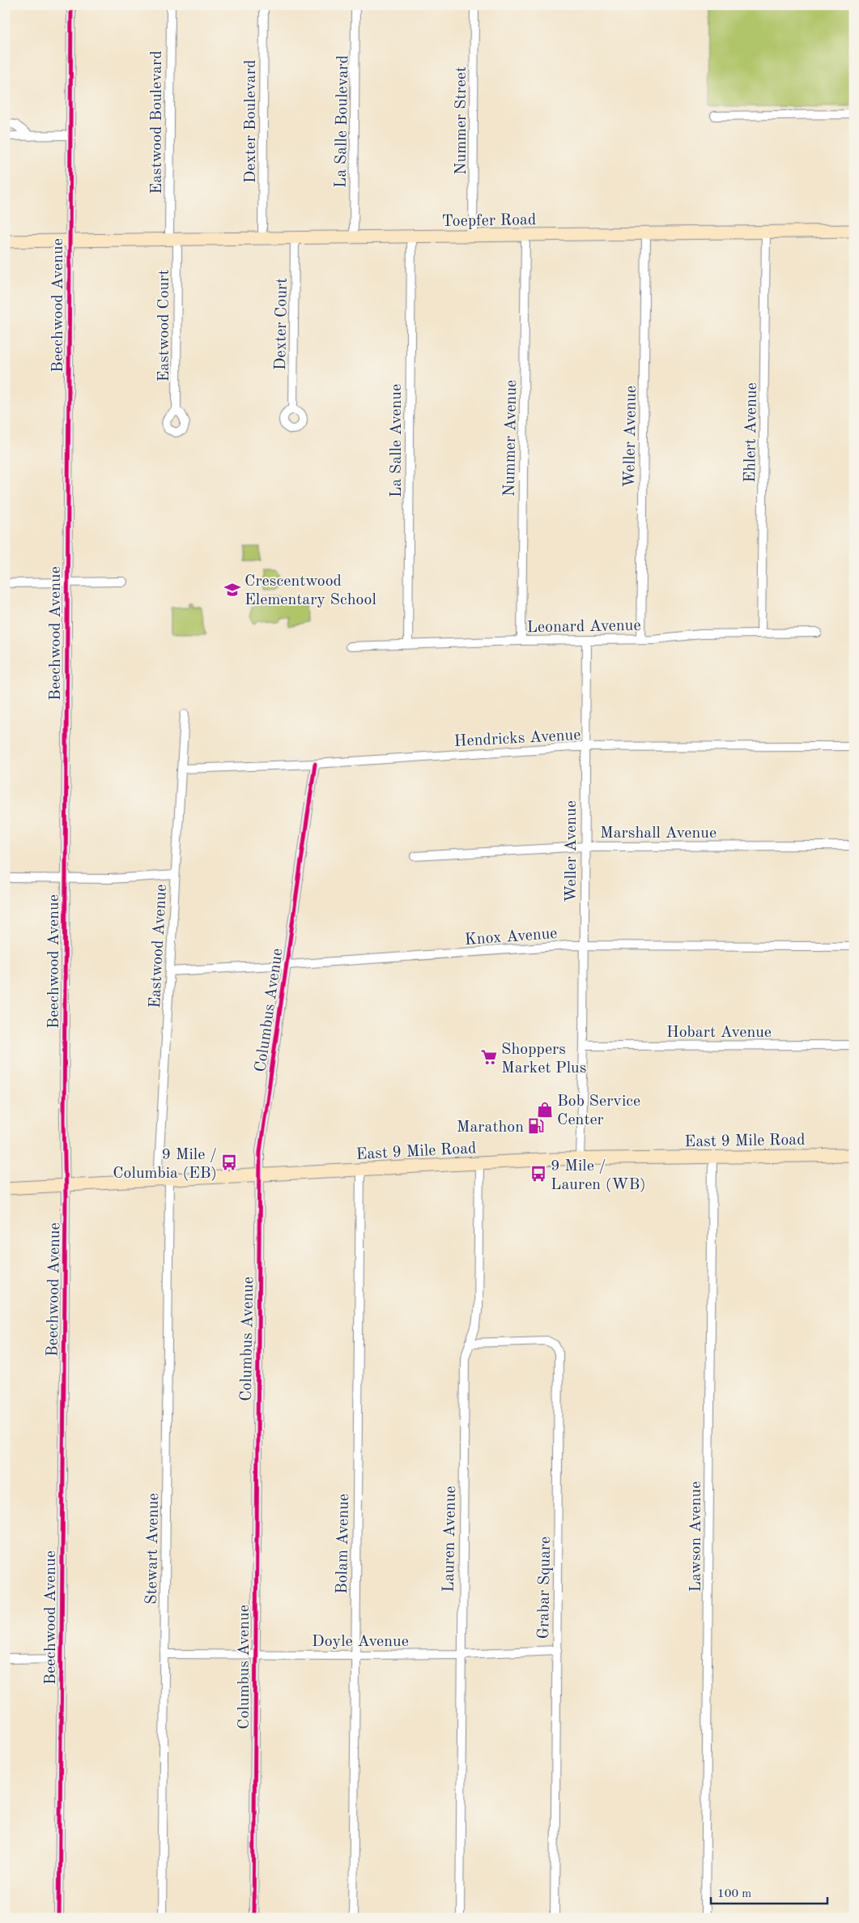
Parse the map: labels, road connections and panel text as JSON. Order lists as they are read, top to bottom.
{
  "streets": {
    "street": [
      "Nummer Street",
      "Dexter Boulevard",
      "La Salle Boulevard",
      "Eastwood Boulevard",
      "Toepfer Road",
      "Beechwood Avenue",
      "Dexter Court",
      "Eastwood Court",
      "Ehlert Avenue",
      "Weller Avenue",
      "Nummer Avenue",
      "La Salle Avenue",
      "Leonard Avenue",
      "Hendricks Avenue",
      "Marshall Avenue",
      "Knox Avenue",
      "Eastwood Avenue",
      "Columbus Avenue",
      "Hobart Avenue",
      "East 9 Mile Road",
      "Lawson Avenue",
      "Lauren Avenue",
      "Bolam Avenue",
      "Stewart Avenue",
      "Grabar Square",
      "Doyle Avenue"
    ]
  },
  "crossings": [
    ["Nummer Street", "Toepfer Road"],
    ["Dexter Boulevard", "Toepfer Road"],
    ["La Salle Boulevard", "Toepfer Road"],
    ["Eastwood Boulevard", "Toepfer Road"],
    ["Eastwood Boulevard", "Eastwood Court"],
    ["Toepfer Road", "Beechwood Avenue"],
    ["Toepfer Road", "Dexter Court"],
    ["Toepfer Road", "Eastwood Court"],
    ["Toepfer Road", "Ehlert Avenue"],
    ["Toepfer Road", "Weller Avenue"],
    ["Toepfer Road", "Nummer Avenue"],
    ["Toepfer Road", "La Salle Avenue"],
    ["Beechwood Avenue", "East 9 Mile Road"],
    ["Ehlert Avenue", "Leonard Avenue"],
    ["Weller Avenue", "Leonard Avenue"],
    ["Weller Avenue", "Hendricks Avenue"],
    ["Weller Avenue", "Marshall Avenue"],
    ["Weller Avenue", "Knox Avenue"],
    ["Weller Avenue", "Hobart Avenue"],
    ["Weller Avenue", "East 9 Mile Road"],
    ["Nummer Avenue", "Leonard Avenue"],
    ["La Salle Avenue", "Leonard Avenue"],
    ["Hendricks Avenue", "Eastwood Avenue"],
    ["Hendricks Avenue", "Columbus Avenue"],
    ["Knox Avenue", "Eastwood Avenue"],
    ["Knox Avenue", "Columbus Avenue"],
    ["Eastwood Avenue", "East 9 Mile Road"],
    ["Eastwood Avenue", "Stewart Avenue"],
    ["Columbus Avenue", "East 9 Mile Road"],
    ["Columbus Avenue", "Doyle Avenue"],
    ["East 9 Mile Road", "Lawson Avenue"],
    ["East 9 Mile Road", "Lauren Avenue"],
    ["East 9 Mile Road", "Bolam Avenue"],
    ["East 9 Mile Road", "Stewart Avenue"],
    ["Lauren Avenue", "Grabar Square"],
    ["Lauren Avenue", "Doyle Avenue"],
    ["Bolam Avenue", "Doyle Avenue"],
    ["Stewart Avenue", "Doyle Avenue"],
    ["Grabar Square", "Doyle Avenue"]
  ],
  "places": {
    "school or university": ["Crescentwood Elementary School"],
    "supermarket": ["Shoppers Market Plus"],
    "shop": ["Bob Service Center"],
    "fuel station": ["Marathon"],
    "bus stop": ["9 Mile / Columbia (EB)", "9 Mile / Lauren (WB)"]
  },
  "scale_bar": "100 m"
}
